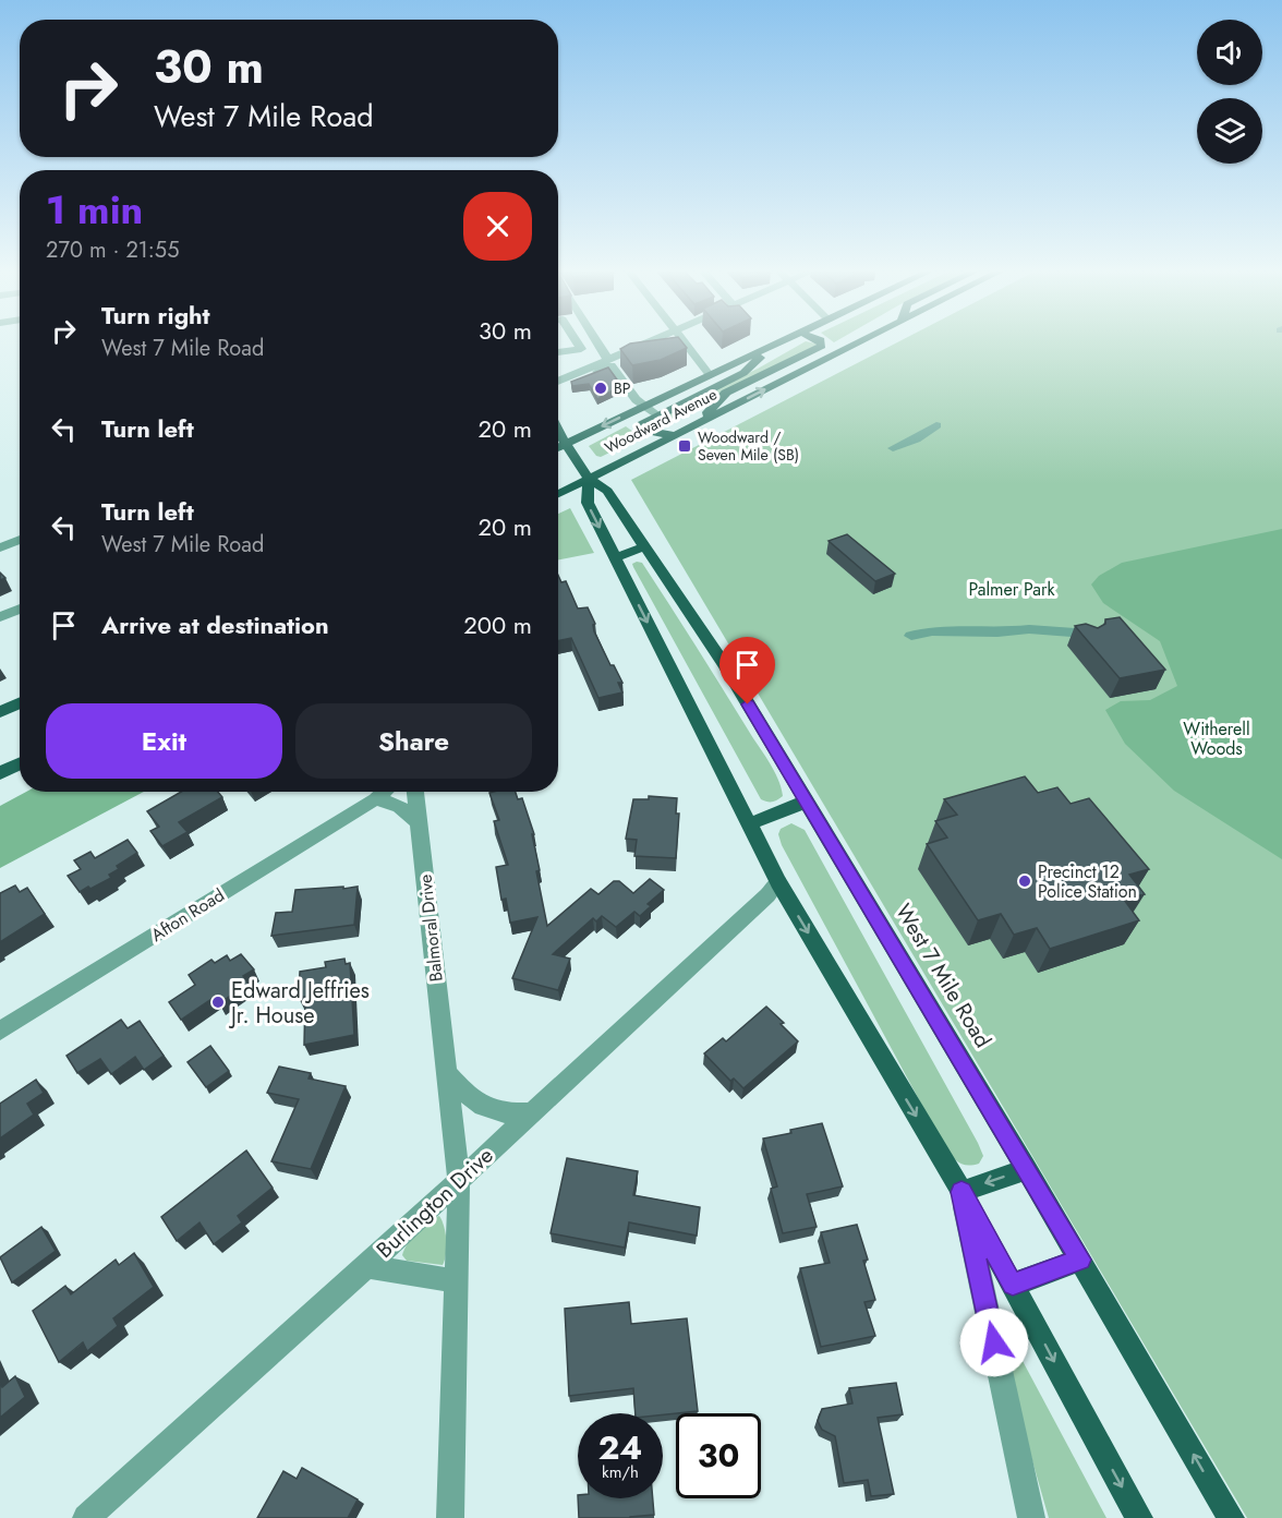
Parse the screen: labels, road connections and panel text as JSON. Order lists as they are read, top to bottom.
{
  "streets": {
    "main road": ["Woodward Avenue", "West 7 Mile Road"],
    "street": ["Afton Road", "Balmoral Drive", "Burlington Drive"]
  },
  "crossings": [
    ["Woodward Avenue", "West 7 Mile Road"],
    ["Balmoral Drive", "Burlington Drive"],
    ["West 7 Mile Road", "Burlington Drive"]
  ],
  "parks": ["Palmer Park", "Witherell Woods"],
  "places": {
    "other": ["BP", "Precinct 12 Police Station", "Edward Jeffries Jr. House"],
    "transit": ["Woodward / Seven Mile (SB)"]
  },
  "page": {
    "turn": ["30 m", "West 7 Mile Road"],
    "heading": ["1 min", "270 m · 21:55"],
    "list": [
      {
        "name": "Turn right",
        "note": "West 7 Mile Road",
        "value": "30 m"
      },
      {
        "name": "Turn left",
        "value": "20 m"
      },
      {
        "name": "Turn left",
        "note": "West 7 Mile Road",
        "value": "20 m"
      },
      {
        "name": "Arrive at destination",
        "value": "200 m"
      }
    ],
    "buttons": ["Exit", "Share"],
    "speed": "24 km/h",
    "limit": "30"
  }
}
